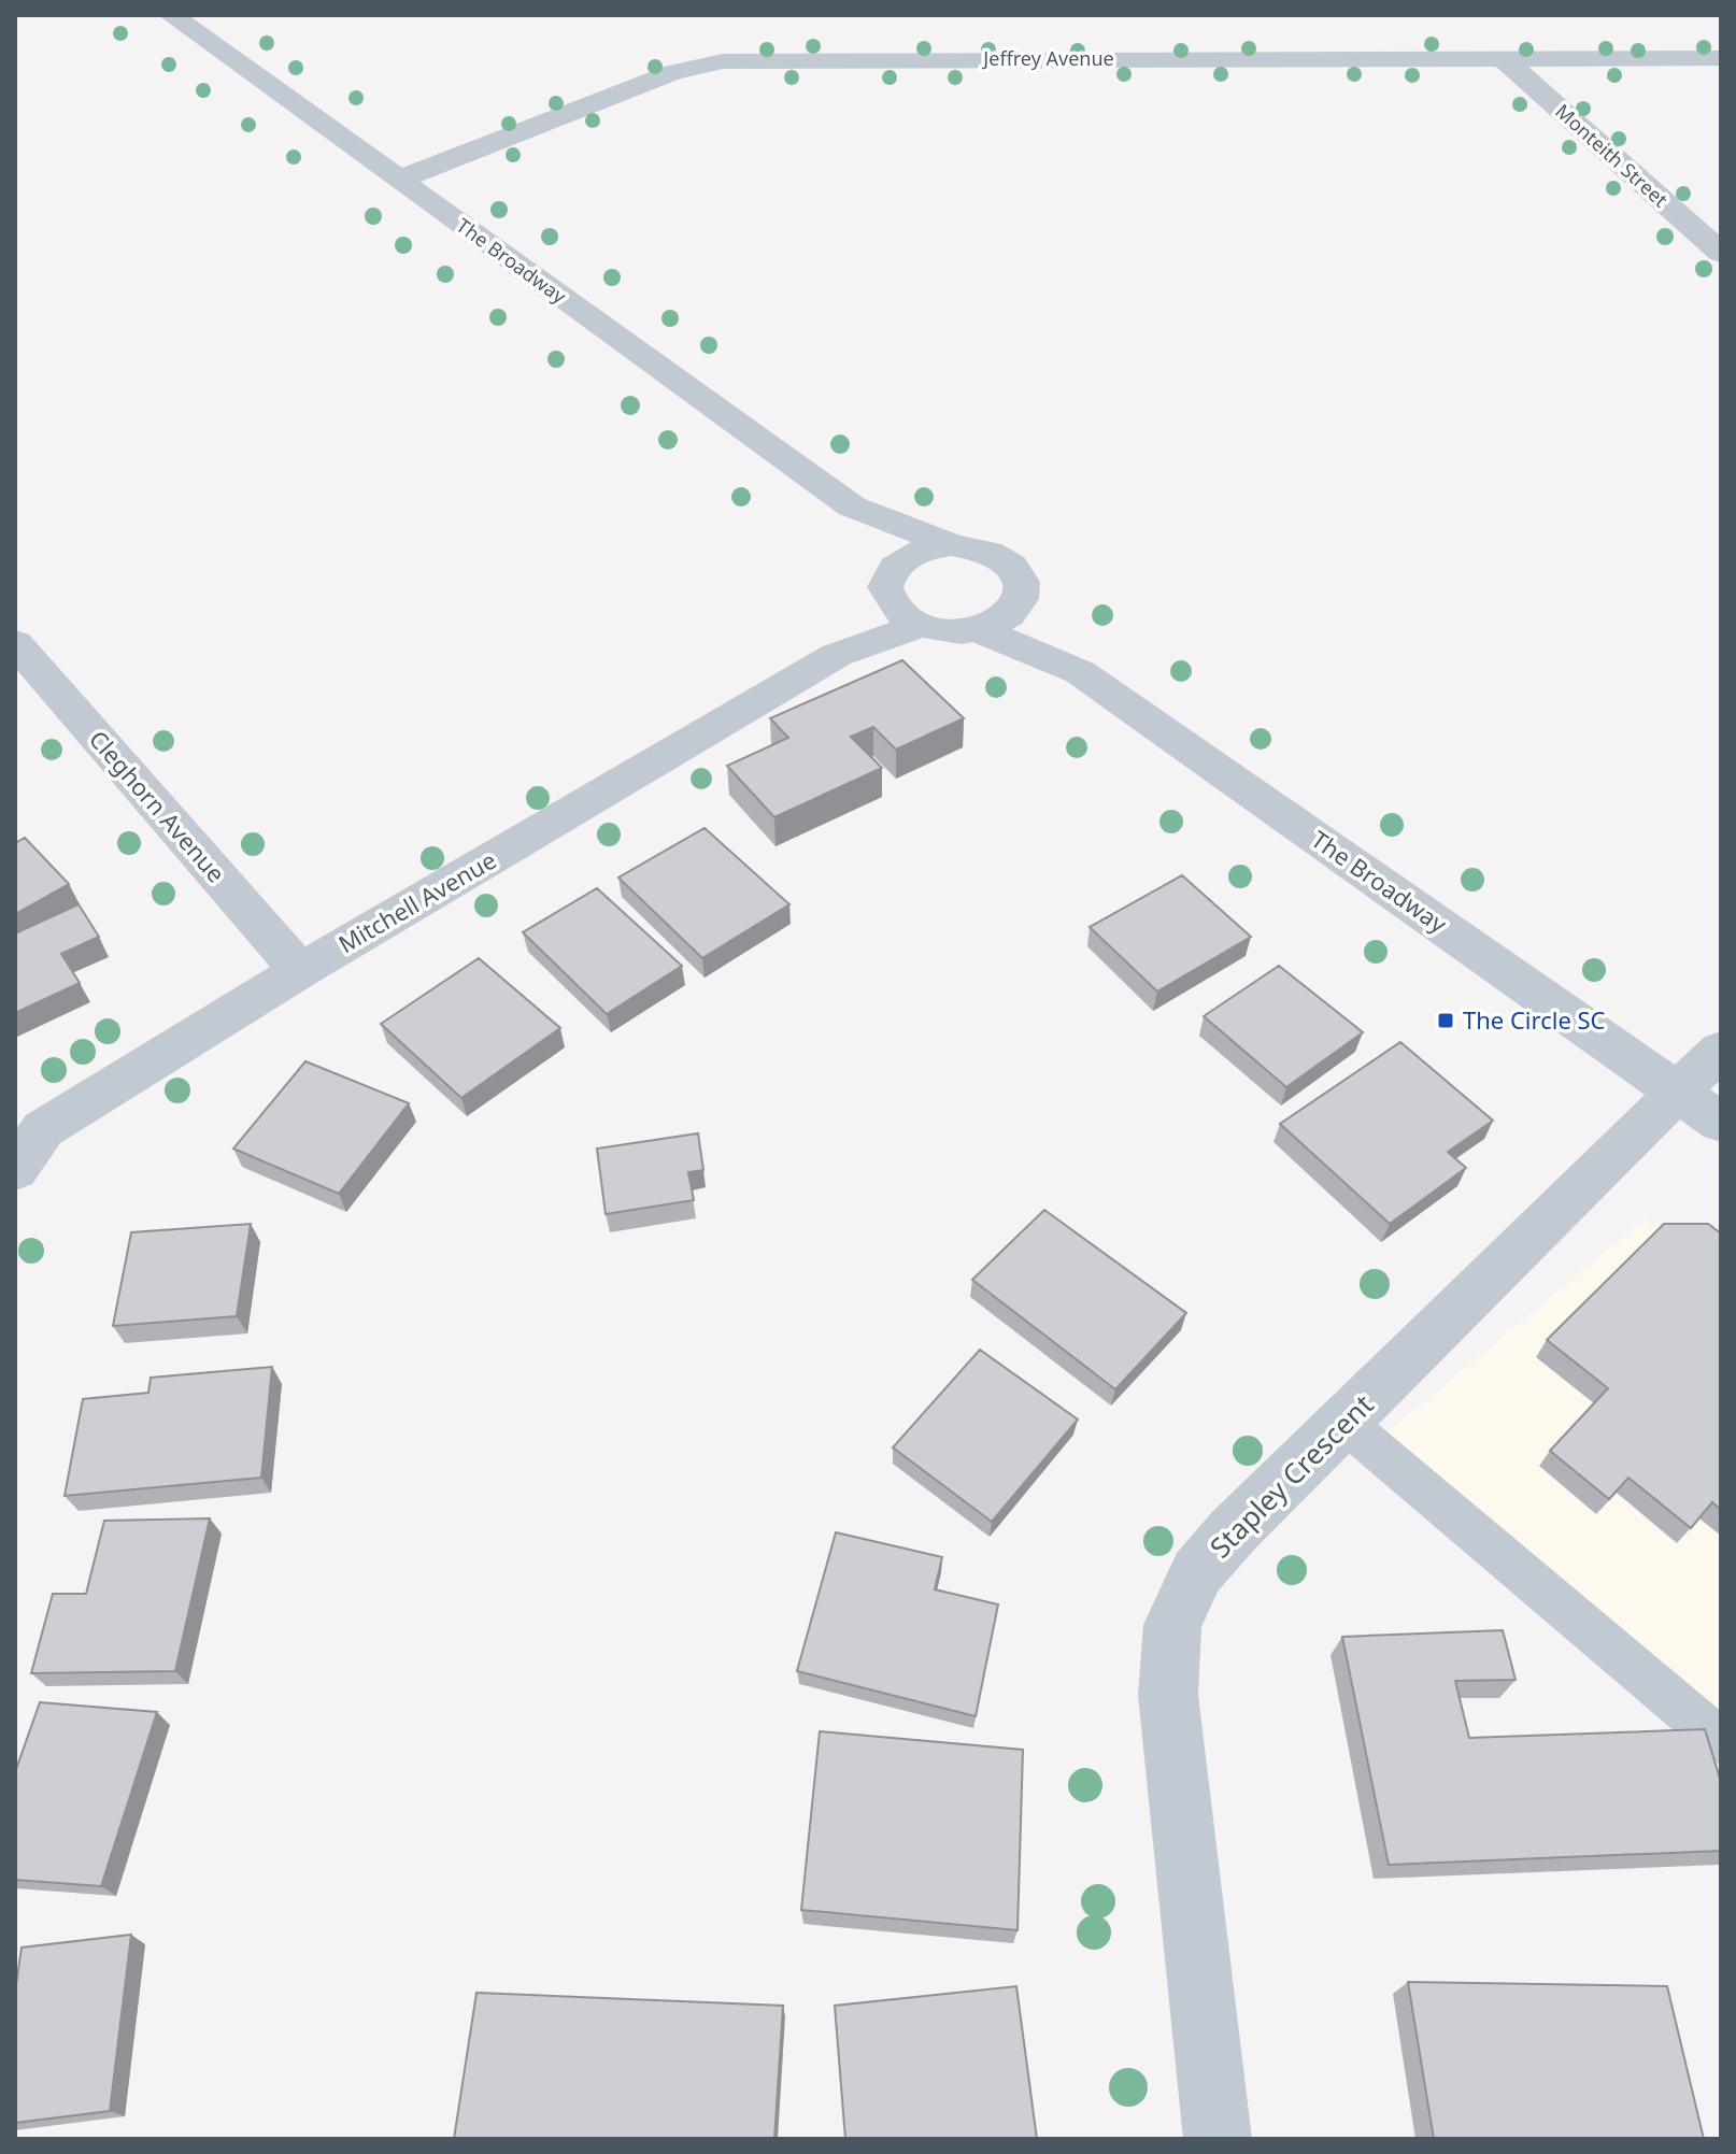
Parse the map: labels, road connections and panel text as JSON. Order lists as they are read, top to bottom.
{
  "streets": {
    "street": [
      "Jeffrey Avenue",
      "Monteith Street",
      "The Broadway",
      "Cleghorn Avenue",
      "Mitchell Avenue",
      "Stapley Crescent"
    ]
  },
  "crossings": [
    ["Jeffrey Avenue", "Monteith Street"],
    ["Jeffrey Avenue", "The Broadway"],
    ["The Broadway", "Mitchell Avenue"],
    ["The Broadway", "Stapley Crescent"],
    ["Cleghorn Avenue", "Mitchell Avenue"]
  ],
  "places": {
    "transit": ["The Circle SC"]
  }
}
